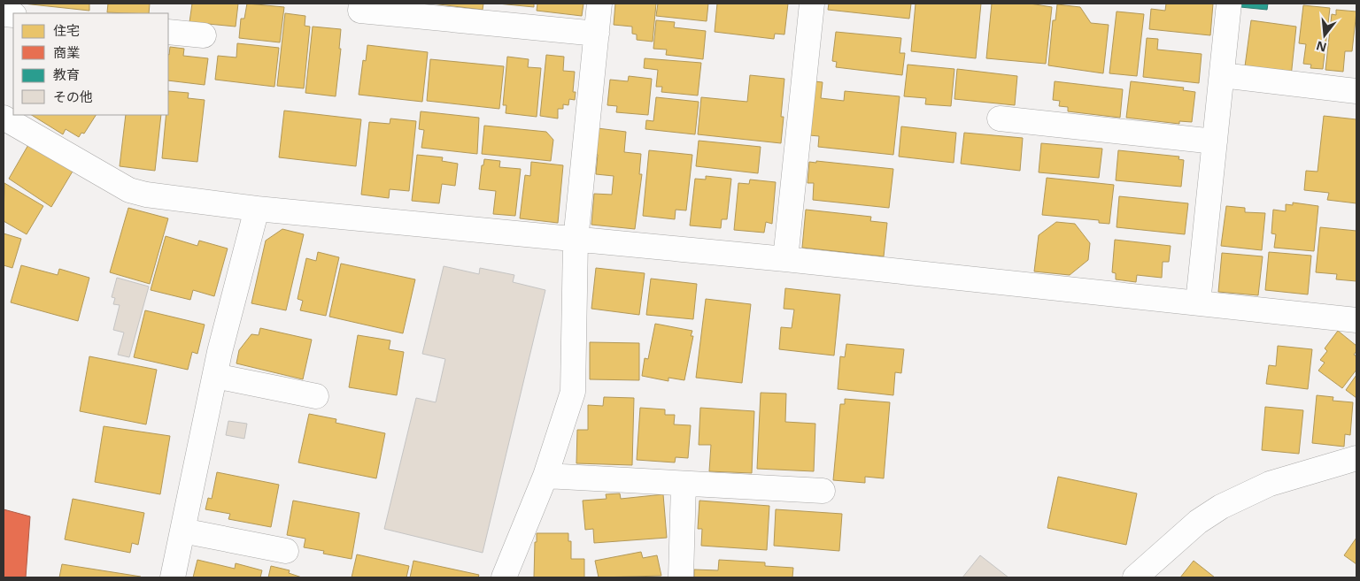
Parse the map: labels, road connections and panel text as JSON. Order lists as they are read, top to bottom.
{
  "legend": [
    "住宅",
    "商業",
    "教育",
    "その他"
  ],
  "north": "bottom"
}
